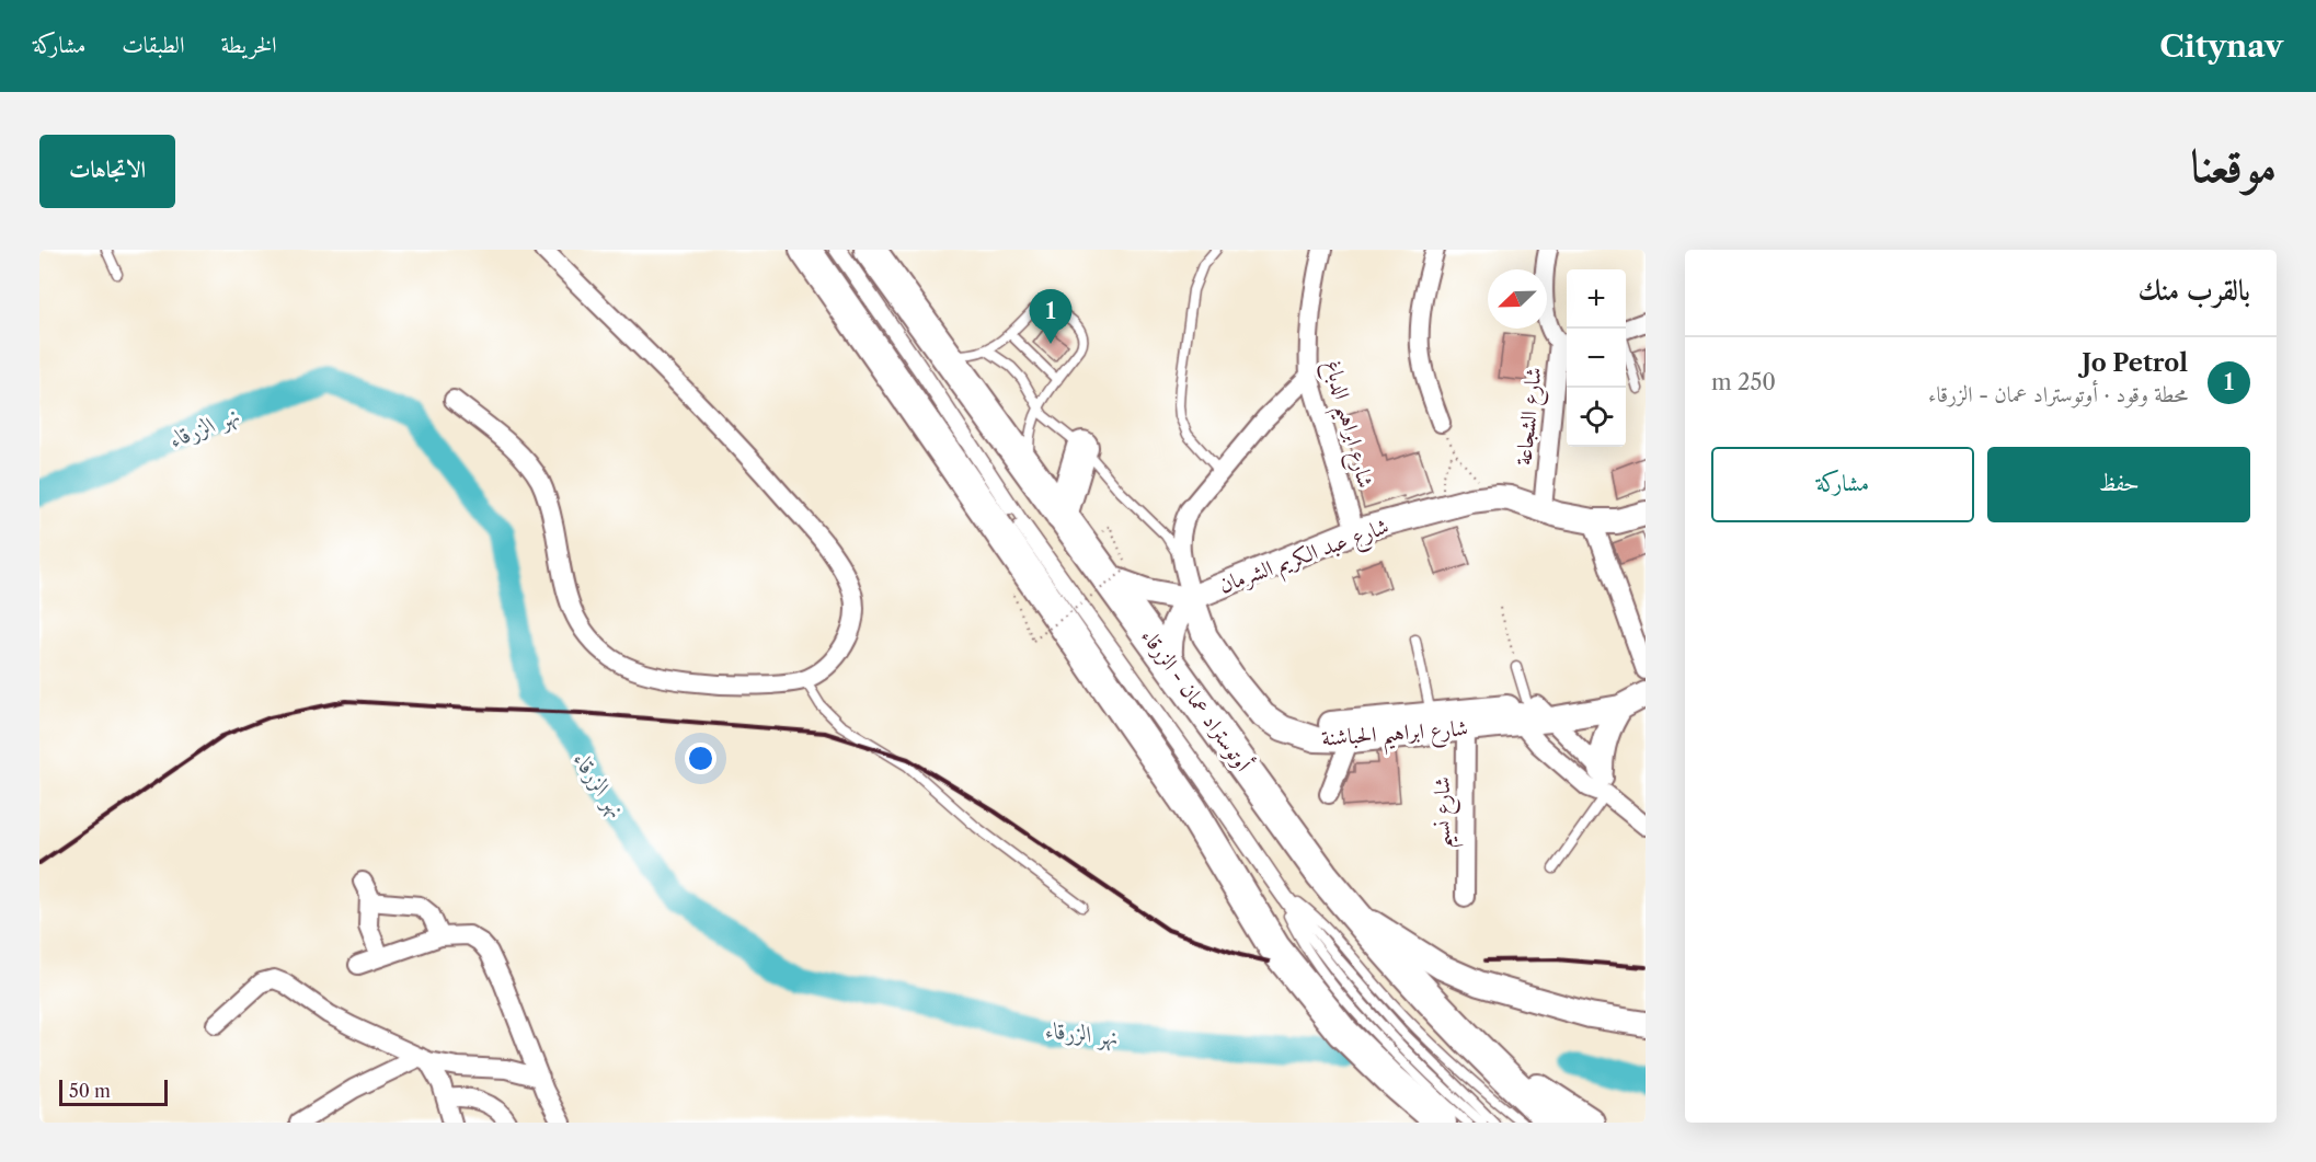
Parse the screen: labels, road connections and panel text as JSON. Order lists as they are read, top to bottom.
{
  "streets": {
    "highway": ["أوتوستراد عمان - الزرقاء"],
    "street": [
      "شارع الشجاعة",
      "شارع ابراهيم الدباغ",
      "شارع عبد الكريم الشرمان",
      "شارع ابراهيم الحباشنة",
      "شارع نسيم"
    ]
  },
  "crossings": [
    ["شارع الشجاعة", "شارع عبد الكريم الشرمان"],
    ["شارع ابراهيم الدباغ", "شارع عبد الكريم الشرمان"],
    ["شارع عبد الكريم الشرمان", "شارع ابراهيم الحباشنة"],
    ["شارع ابراهيم الحباشنة", "شارع نسيم"]
  ],
  "water": ["نهر الزرقاء"],
  "scale_bar": "50 m",
  "north": "bottom left",
  "page": {
    "header": "Citynav",
    "nav": ["الخريطة", "الطبقات", "مشاركة"],
    "title": "موقعنا",
    "buttons": [
      "الاتجاهات",
      ["حفظ", "مشاركة"]
    ],
    "heading": "بالقرب منك",
    "map_buttons": ["+", "−"],
    "pins": "1",
    "list": [
      {
        "mark": "1",
        "name": "Jo Petrol",
        "note": "محطة وقود · أوتوستراد عمان - الزرقاء",
        "value": "250 m"
      }
    ],
    "scale": "50 m"
  }
}
